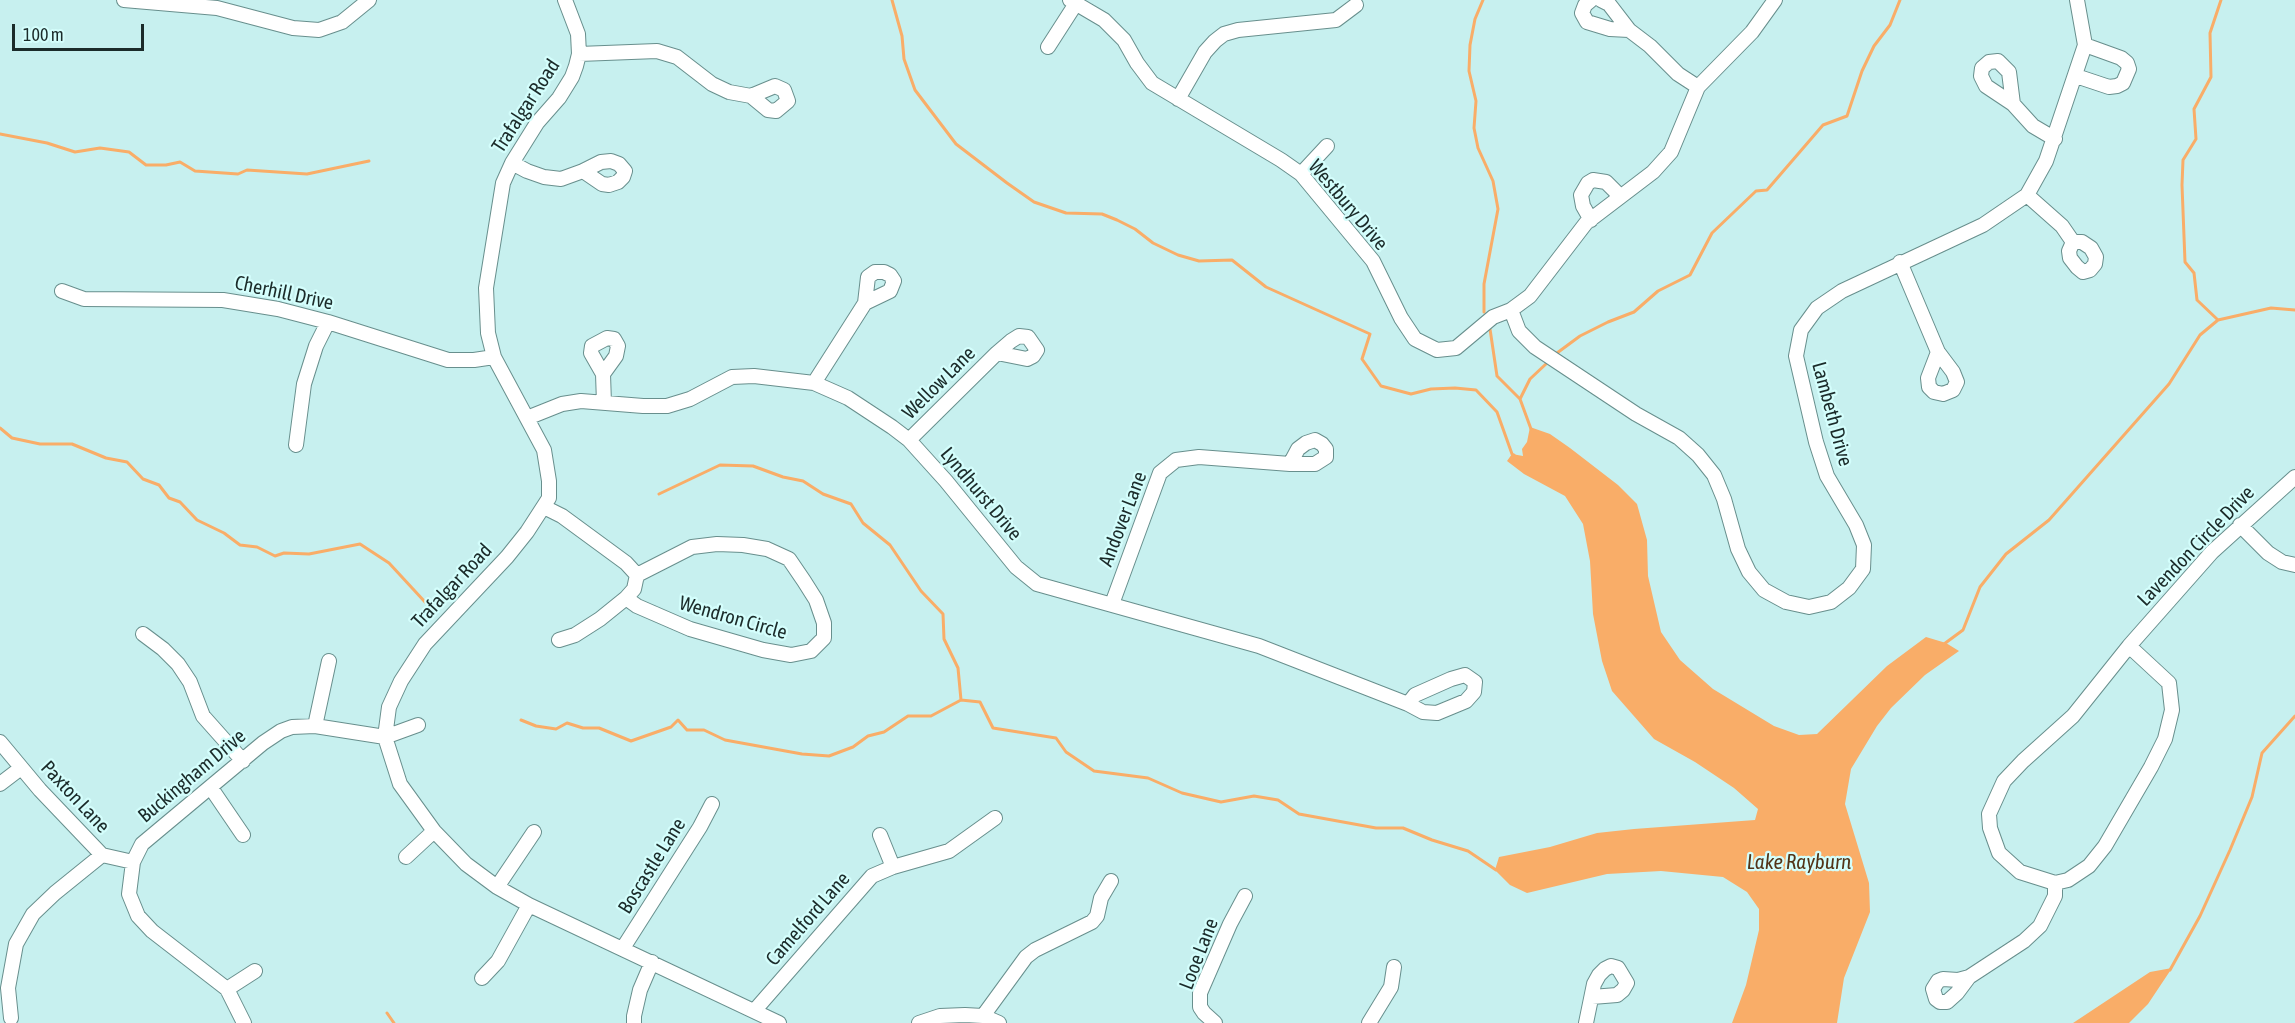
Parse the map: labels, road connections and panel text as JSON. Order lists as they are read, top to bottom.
{
  "streets": {
    "street": [
      "Trafalgar Road",
      "Westbury Drive",
      "Cherhill Drive",
      "Wellow Lane",
      "Lambeth Drive",
      "Lyndhurst Drive",
      "Andover Lane",
      "Lavendon Circle Drive",
      "Wendron Circle",
      "Buckingham Drive",
      "Paxton Lane",
      "Boscastle Lane",
      "Camelford Lane",
      "Looe Lane"
    ]
  },
  "crossings": [
    ["Trafalgar Road", "Cherhill Drive"],
    ["Trafalgar Road", "Lyndhurst Drive"],
    ["Trafalgar Road", "Buckingham Drive"],
    ["Trafalgar Road", "Boscastle Lane"],
    ["Trafalgar Road", "Camelford Lane"],
    ["Westbury Drive", "Lambeth Drive"],
    ["Wellow Lane", "Lyndhurst Drive"],
    ["Lyndhurst Drive", "Andover Lane"],
    ["Buckingham Drive", "Paxton Lane"]
  ],
  "water": ["Lake Rayburn"],
  "scale_bar": "100 m"
}
